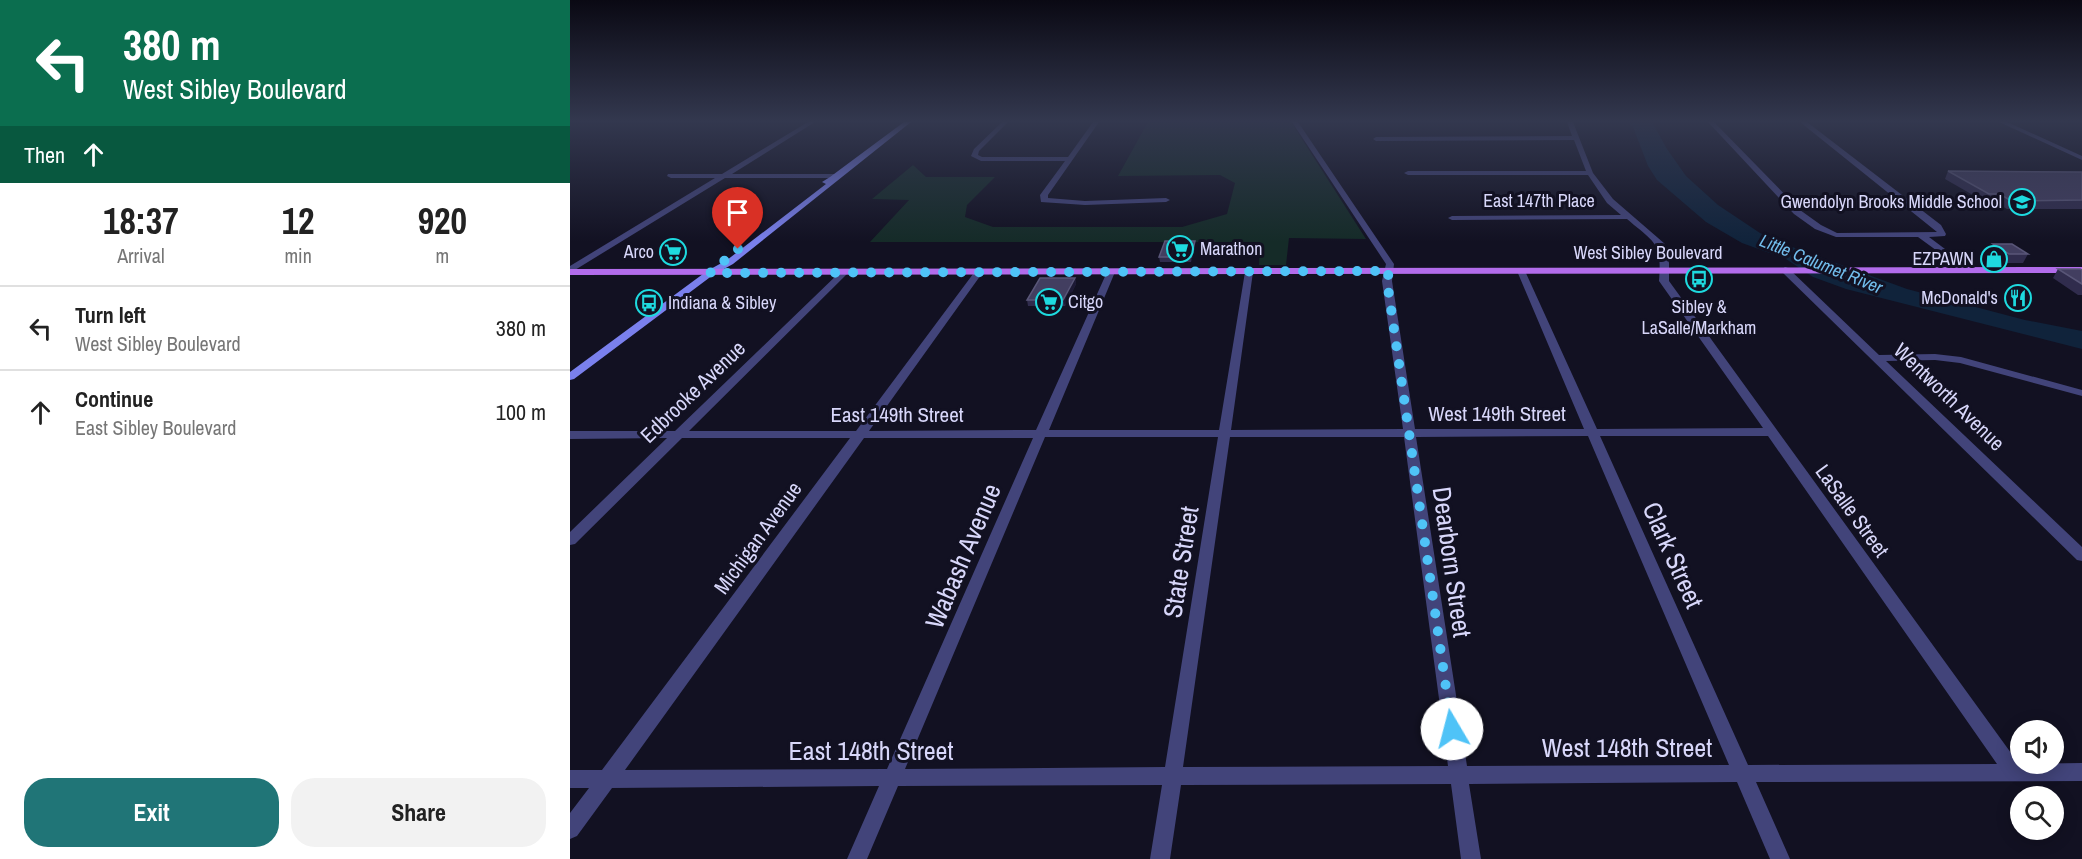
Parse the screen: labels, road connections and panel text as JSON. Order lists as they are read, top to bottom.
{
  "streets": {
    "main road": ["West Sibley Boulevard"],
    "street": [
      "East 147th Place",
      "Edbrooke Avenue",
      "Wentworth Avenue",
      "West 149th Street",
      "East 149th Street",
      "LaSalle Street",
      "Michigan Avenue",
      "Clark Street",
      "Wabash Avenue",
      "State Street",
      "Dearborn Street",
      "West 148th Street",
      "East 148th Street"
    ]
  },
  "crossings": [
    ["East 147th Place", "LaSalle Street"],
    ["West Sibley Boulevard", "Edbrooke Avenue"],
    ["West Sibley Boulevard", "Wentworth Avenue"],
    ["West Sibley Boulevard", "LaSalle Street"],
    ["West Sibley Boulevard", "Michigan Avenue"],
    ["West Sibley Boulevard", "Clark Street"],
    ["West Sibley Boulevard", "Wabash Avenue"],
    ["West Sibley Boulevard", "State Street"],
    ["West Sibley Boulevard", "Dearborn Street"],
    ["Edbrooke Avenue", "East 149th Street"],
    ["West 149th Street", "East 149th Street"],
    ["West 149th Street", "LaSalle Street"],
    ["West 149th Street", "Clark Street"],
    ["West 149th Street", "State Street"],
    ["West 149th Street", "Dearborn Street"],
    ["East 149th Street", "Michigan Avenue"],
    ["East 149th Street", "Wabash Avenue"],
    ["East 149th Street", "State Street"],
    ["Michigan Avenue", "East 148th Street"],
    ["Clark Street", "West 148th Street"],
    ["Wabash Avenue", "East 148th Street"],
    ["State Street", "West 148th Street"],
    ["State Street", "East 148th Street"],
    ["Dearborn Street", "West 148th Street"],
    ["West 148th Street", "East 148th Street"]
  ],
  "water": ["Little Calumet River"],
  "places": {
    "school or university": ["Gwendolyn Brooks Middle School"],
    "supermarket": ["Marathon", "Arco", "Citgo"],
    "shop": ["EZPAWN"],
    "bus stop": ["Sibley & LaSalle/Markham", "Indiana & Sibley"],
    "restaurant": ["McDonald's"]
  },
  "page": {
    "turn": ["380 m", "West Sibley Boulevard"],
    "then": "Then",
    "eta": [
      "18:37",
      "Arrival",
      "12",
      "min",
      "920",
      "m"
    ],
    "list": [
      {
        "name": "Turn left",
        "note": "West Sibley Boulevard",
        "value": "380 m"
      },
      {
        "name": "Continue",
        "note": "East Sibley Boulevard",
        "value": "100 m"
      }
    ],
    "buttons": ["Exit", "Share"]
  }
}
